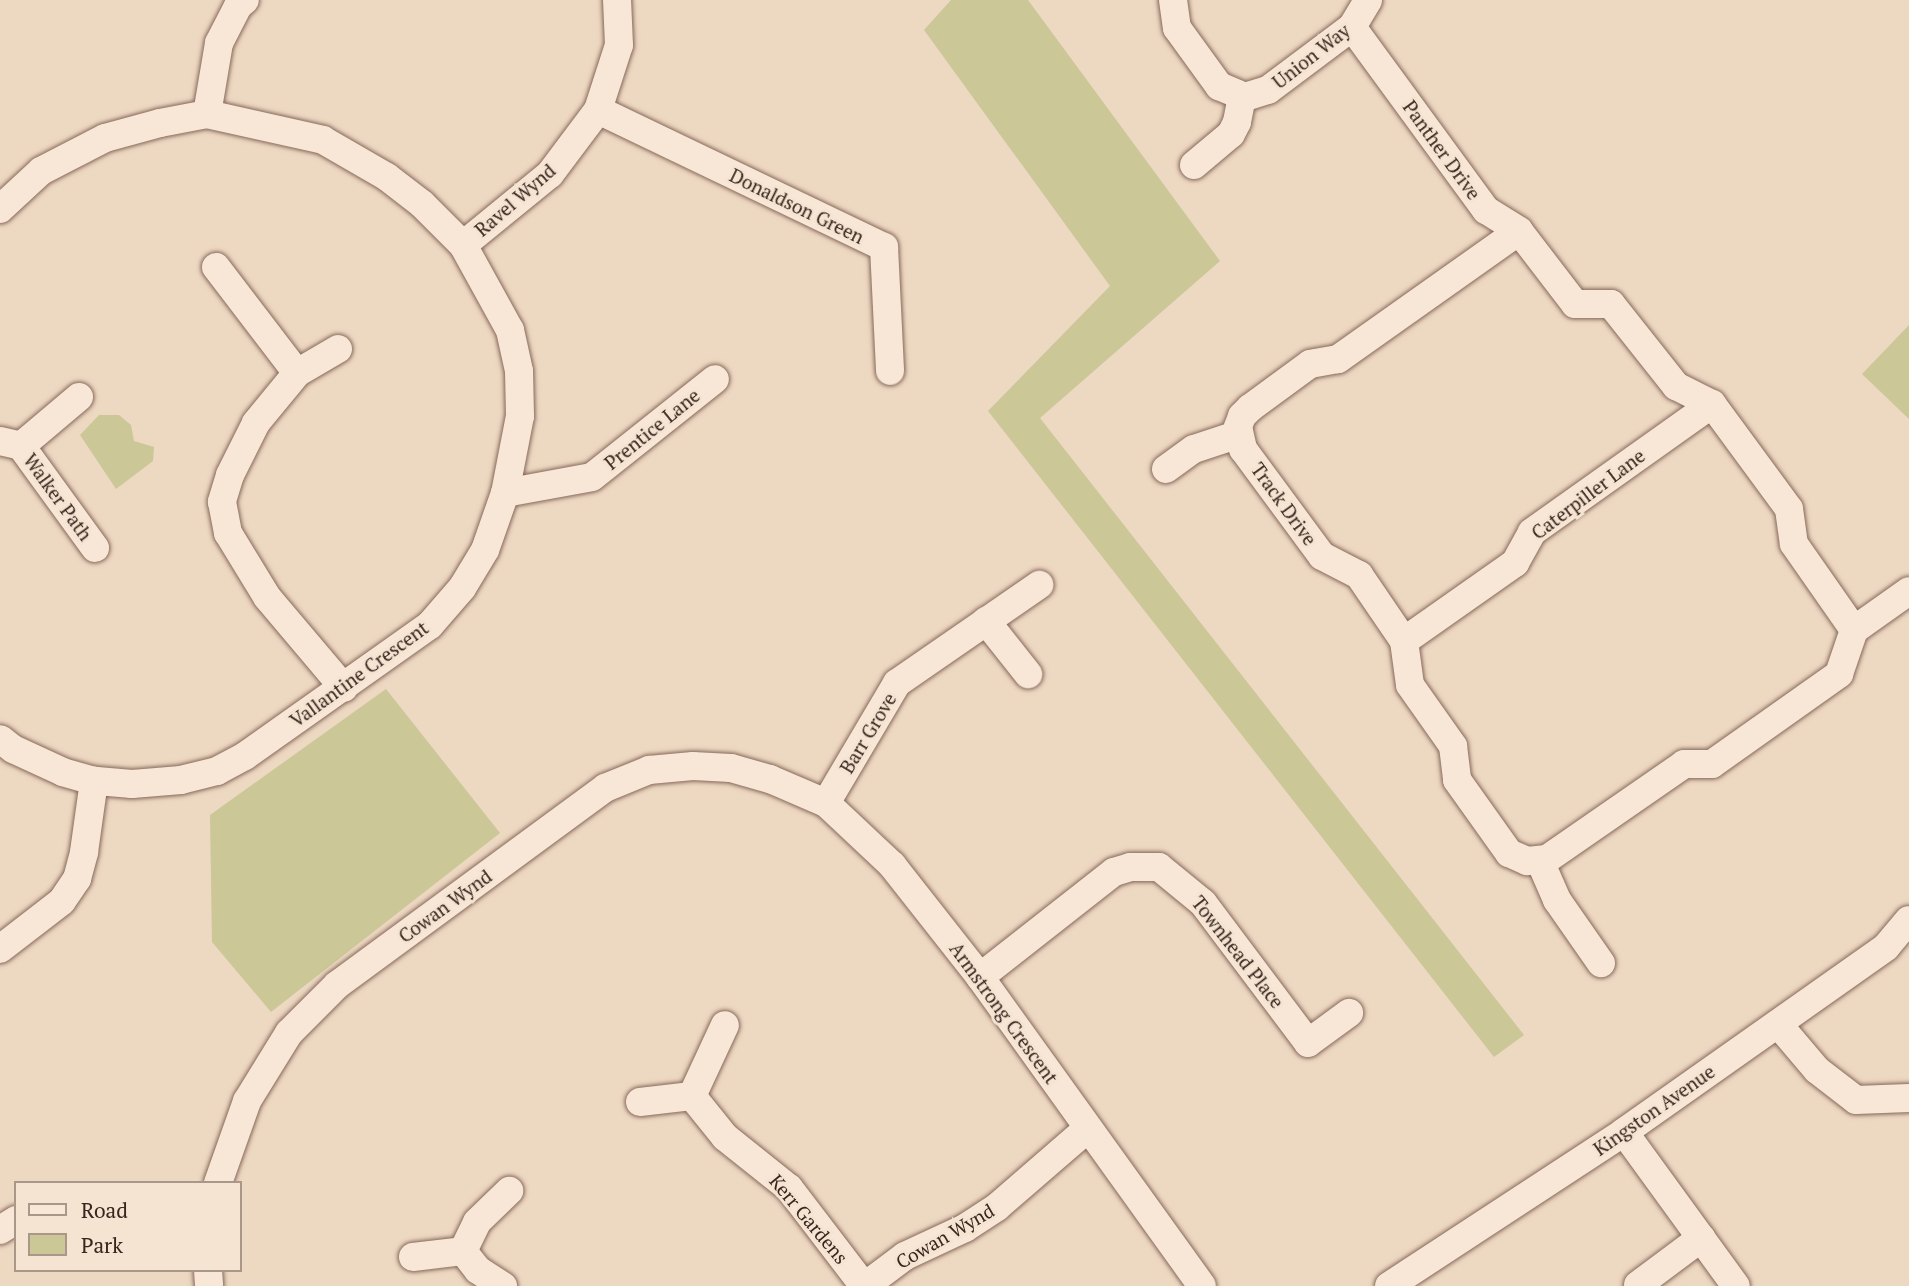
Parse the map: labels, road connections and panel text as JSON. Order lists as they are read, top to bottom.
{
  "streets": {
    "street": [
      "Union Way",
      "Panther Drive",
      "Ravel Wynd",
      "Donaldson Green",
      "Prentice Lane",
      "Caterpiller Lane",
      "Walker Path",
      "Track Drive",
      "Vallantine Crescent",
      "Barr Grove",
      "Cowan Wynd",
      "Townhead Place",
      "Armstrong Crescent",
      "Kingston Avenue",
      "Kerr Gardens"
    ]
  },
  "crossings": [
    ["Union Way", "Panther Drive"],
    ["Panther Drive", "Caterpiller Lane"],
    ["Ravel Wynd", "Donaldson Green"],
    ["Ravel Wynd", "Vallantine Crescent"],
    ["Prentice Lane", "Vallantine Crescent"],
    ["Caterpiller Lane", "Track Drive"],
    ["Barr Grove", "Armstrong Crescent"],
    ["Cowan Wynd", "Armstrong Crescent"],
    ["Cowan Wynd", "Kerr Gardens"],
    ["Townhead Place", "Armstrong Crescent"]
  ],
  "legend": ["Road", "Park"]
}
